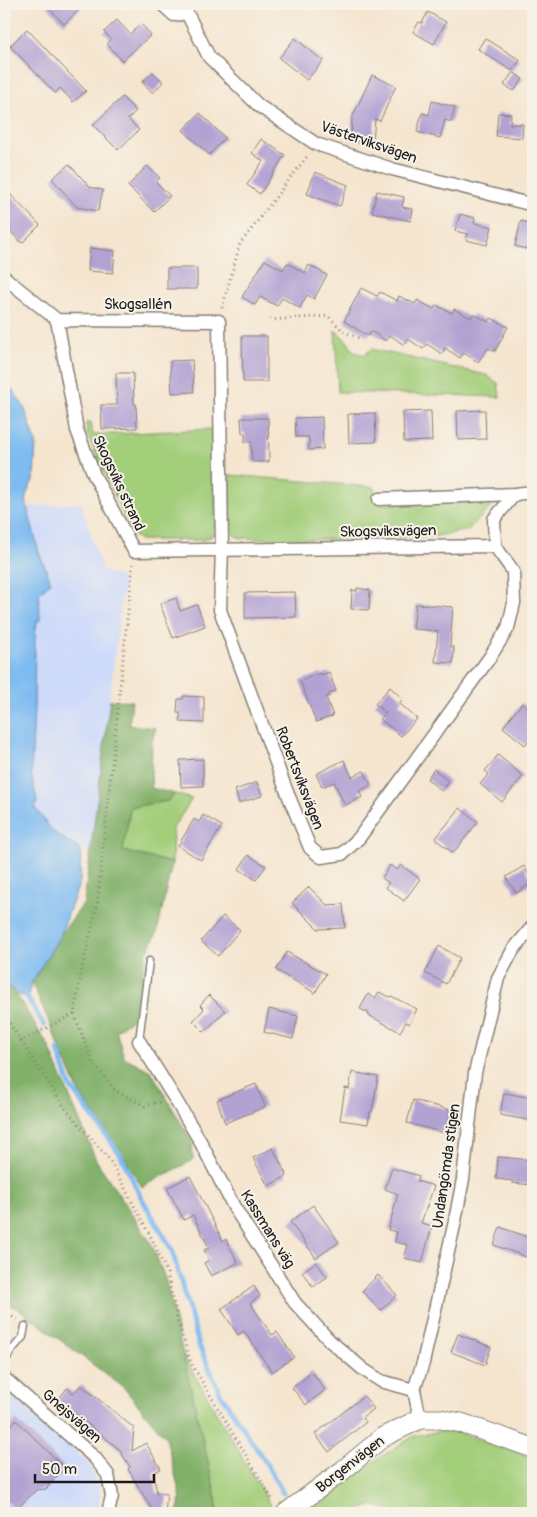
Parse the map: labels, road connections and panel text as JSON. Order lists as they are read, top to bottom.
{
  "streets": {
    "street": [
      "Västerviksvägen",
      "Skogsallén",
      "Skogsviks strand",
      "Skogsviksvägen",
      "Robertsviksvägen",
      "Undangömda stigen",
      "Kassmans väg",
      "Gnejsvägen",
      "Borgenvägen"
    ]
  },
  "crossings": [
    ["Skogsallén", "Skogsviks strand"],
    ["Skogsallén", "Robertsviksvägen"],
    ["Skogsviks strand", "Skogsviksvägen"],
    ["Skogsviks strand", "Robertsviksvägen"],
    ["Skogsviksvägen", "Robertsviksvägen"],
    ["Undangömda stigen", "Kassmans väg"],
    ["Undangömda stigen", "Borgenvägen"]
  ],
  "scale_bar": "50 m"
}
